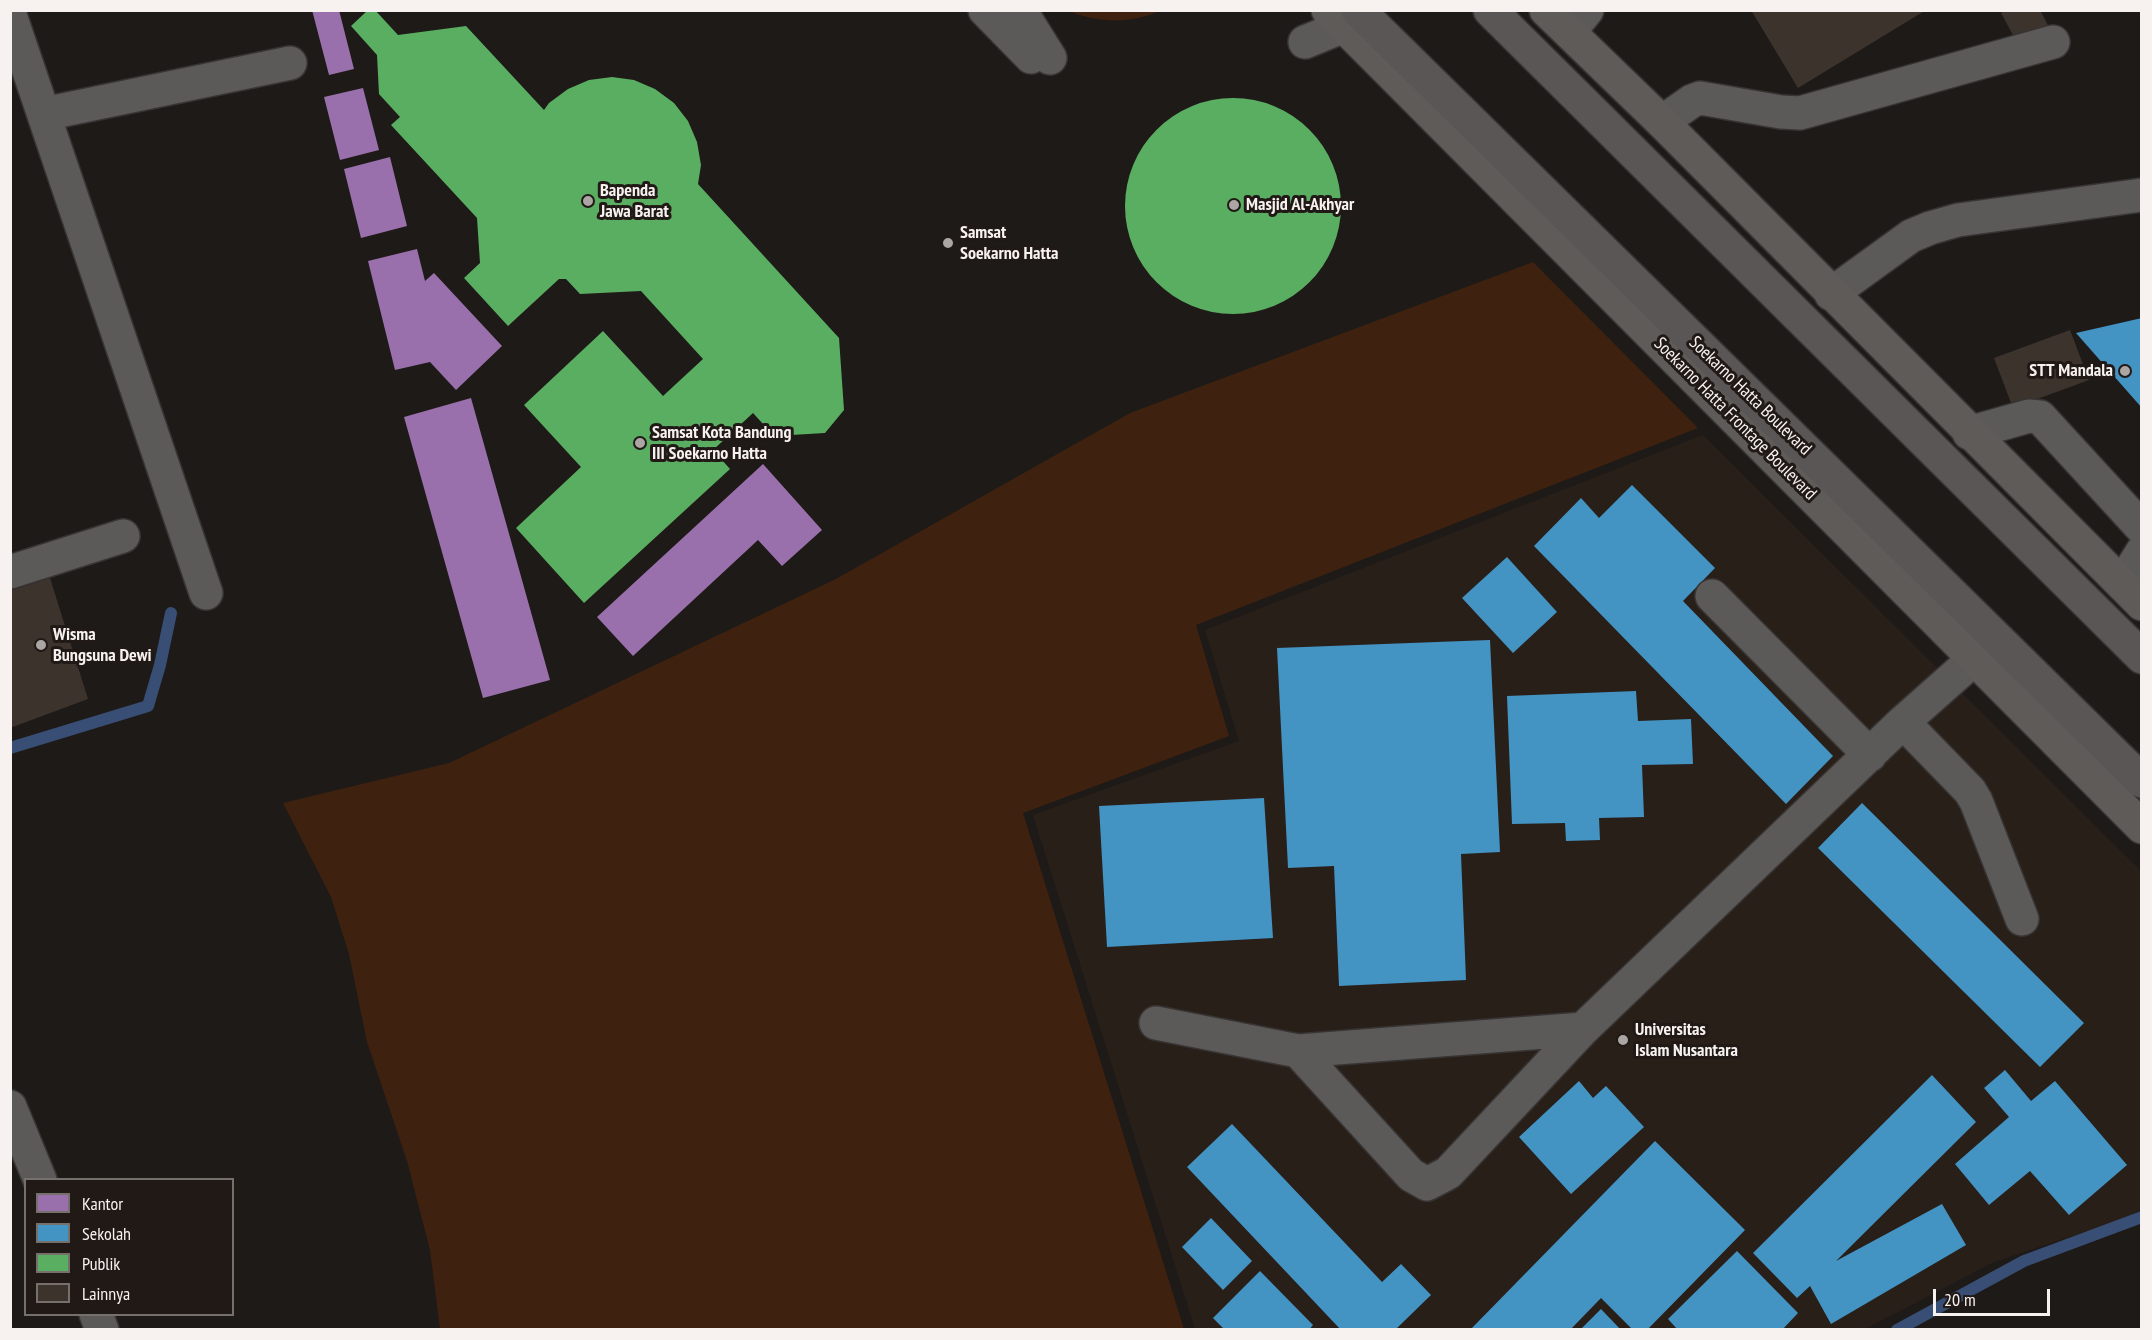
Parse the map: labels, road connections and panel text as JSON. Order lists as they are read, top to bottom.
{
  "streets": {
    "highway": ["Soekarno Hatta Boulevard"],
    "main road": ["Soekarno Hatta Frontage Boulevard"]
  },
  "crossings": [
    ["Soekarno Hatta Boulevard", "Soekarno Hatta Frontage Boulevard"]
  ],
  "places": [
    "Bapenda Jawa Barat",
    "Masjid Al-Akhyar",
    "Samsat Soekarno Hatta",
    "STT Mandala",
    "Samsat Kota Bandung III Soekarno Hatta",
    "Wisma Bungsuna Dewi",
    "Universitas Islam Nusantara"
  ],
  "legend": [
    "Kantor",
    "Sekolah",
    "Publik",
    "Lainnya"
  ],
  "scale_bar": "20 m"
}
